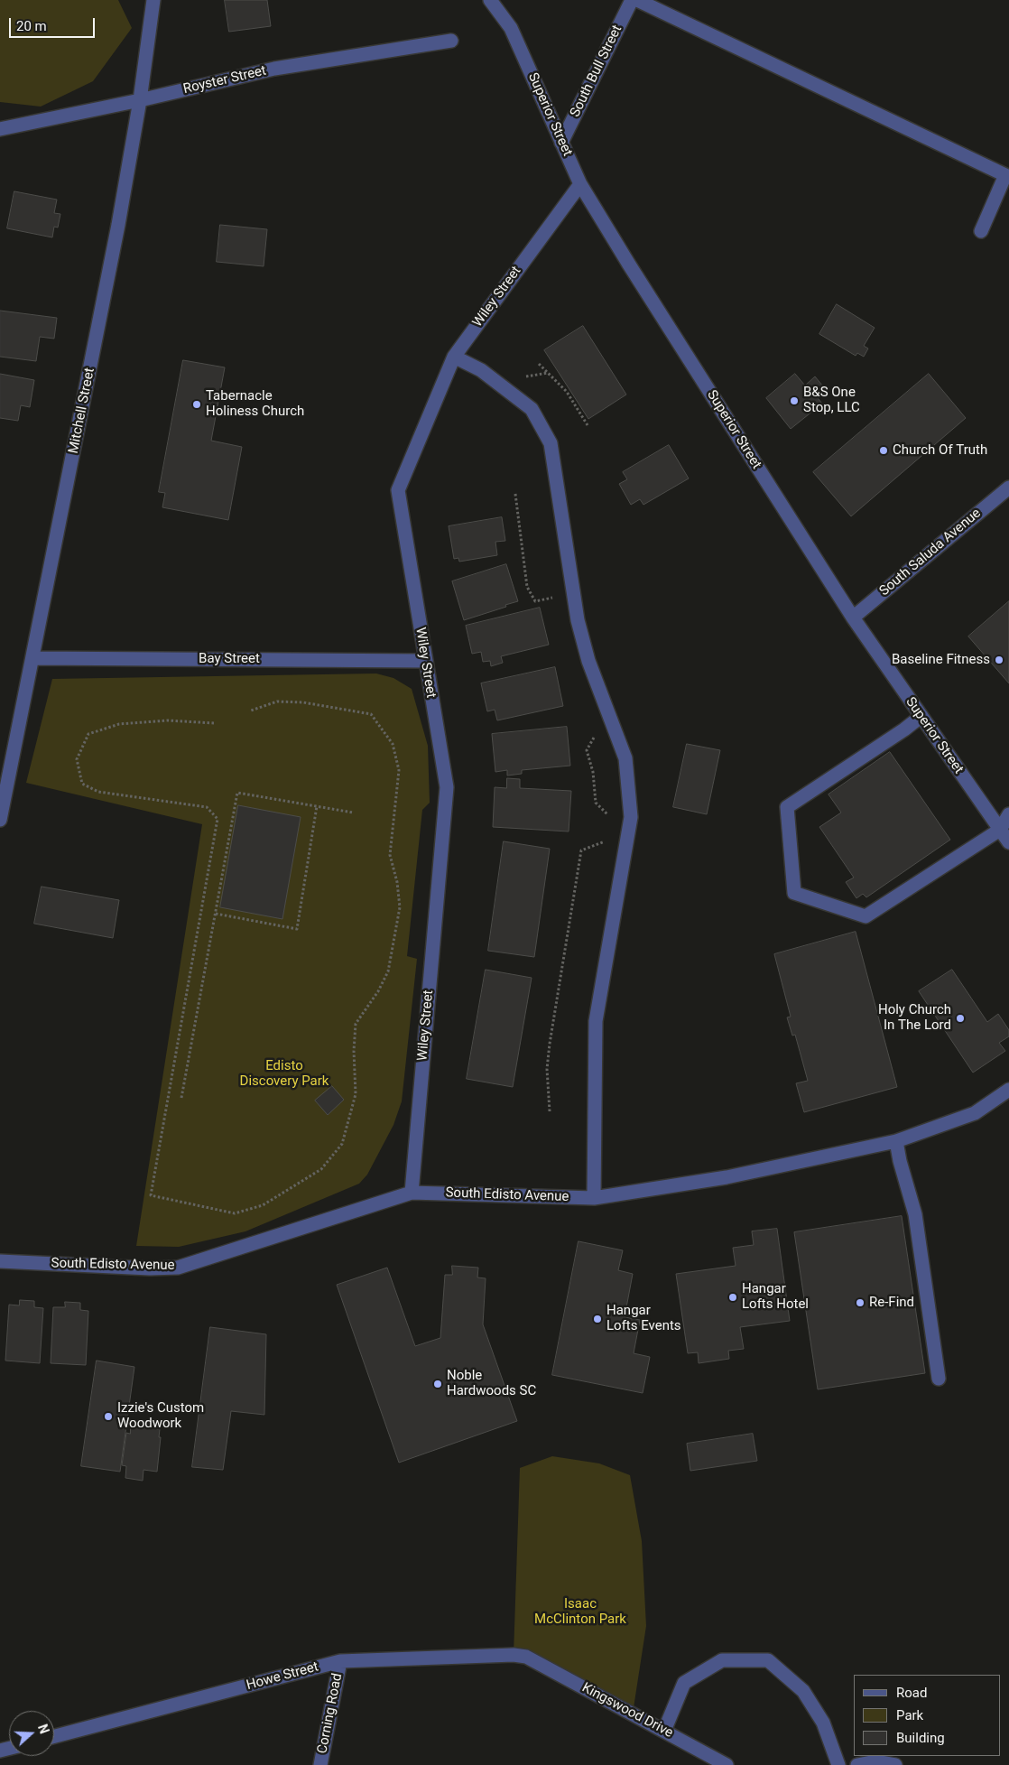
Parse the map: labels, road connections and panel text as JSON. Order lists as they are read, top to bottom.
{
  "streets": {
    "street": [
      "South Bull Street",
      "Royster Street",
      "Superior Street",
      "Wiley Street",
      "Mitchell Street",
      "South Saluda Avenue",
      "Bay Street",
      "South Edisto Avenue",
      "Howe Street",
      "Kingswood Drive",
      "Corning Road"
    ]
  },
  "crossings": [
    ["South Bull Street", "Superior Street"],
    ["Royster Street", "Mitchell Street"],
    ["Superior Street", "Wiley Street"],
    ["Superior Street", "South Saluda Avenue"],
    ["Wiley Street", "Bay Street"],
    ["Wiley Street", "South Edisto Avenue"],
    ["Mitchell Street", "Bay Street"],
    ["Howe Street", "Kingswood Drive"],
    ["Howe Street", "Corning Road"]
  ],
  "parks": ["Edisto Discovery Park", "Isaac McClinton Park"],
  "places": [
    "B&S One Stop, LLC",
    "Tabernacle Holiness Church",
    "Church Of Truth",
    "Baseline Fitness",
    "Holy Church In The Lord",
    "Hangar Lofts Hotel",
    "Re-Find",
    "Hangar Lofts Events",
    "Noble Hardwoods SC",
    "Izzie's Custom Woodwork"
  ],
  "legend": ["Road", "Park", "Building"],
  "scale_bar": "20 m",
  "north": "right"
}
